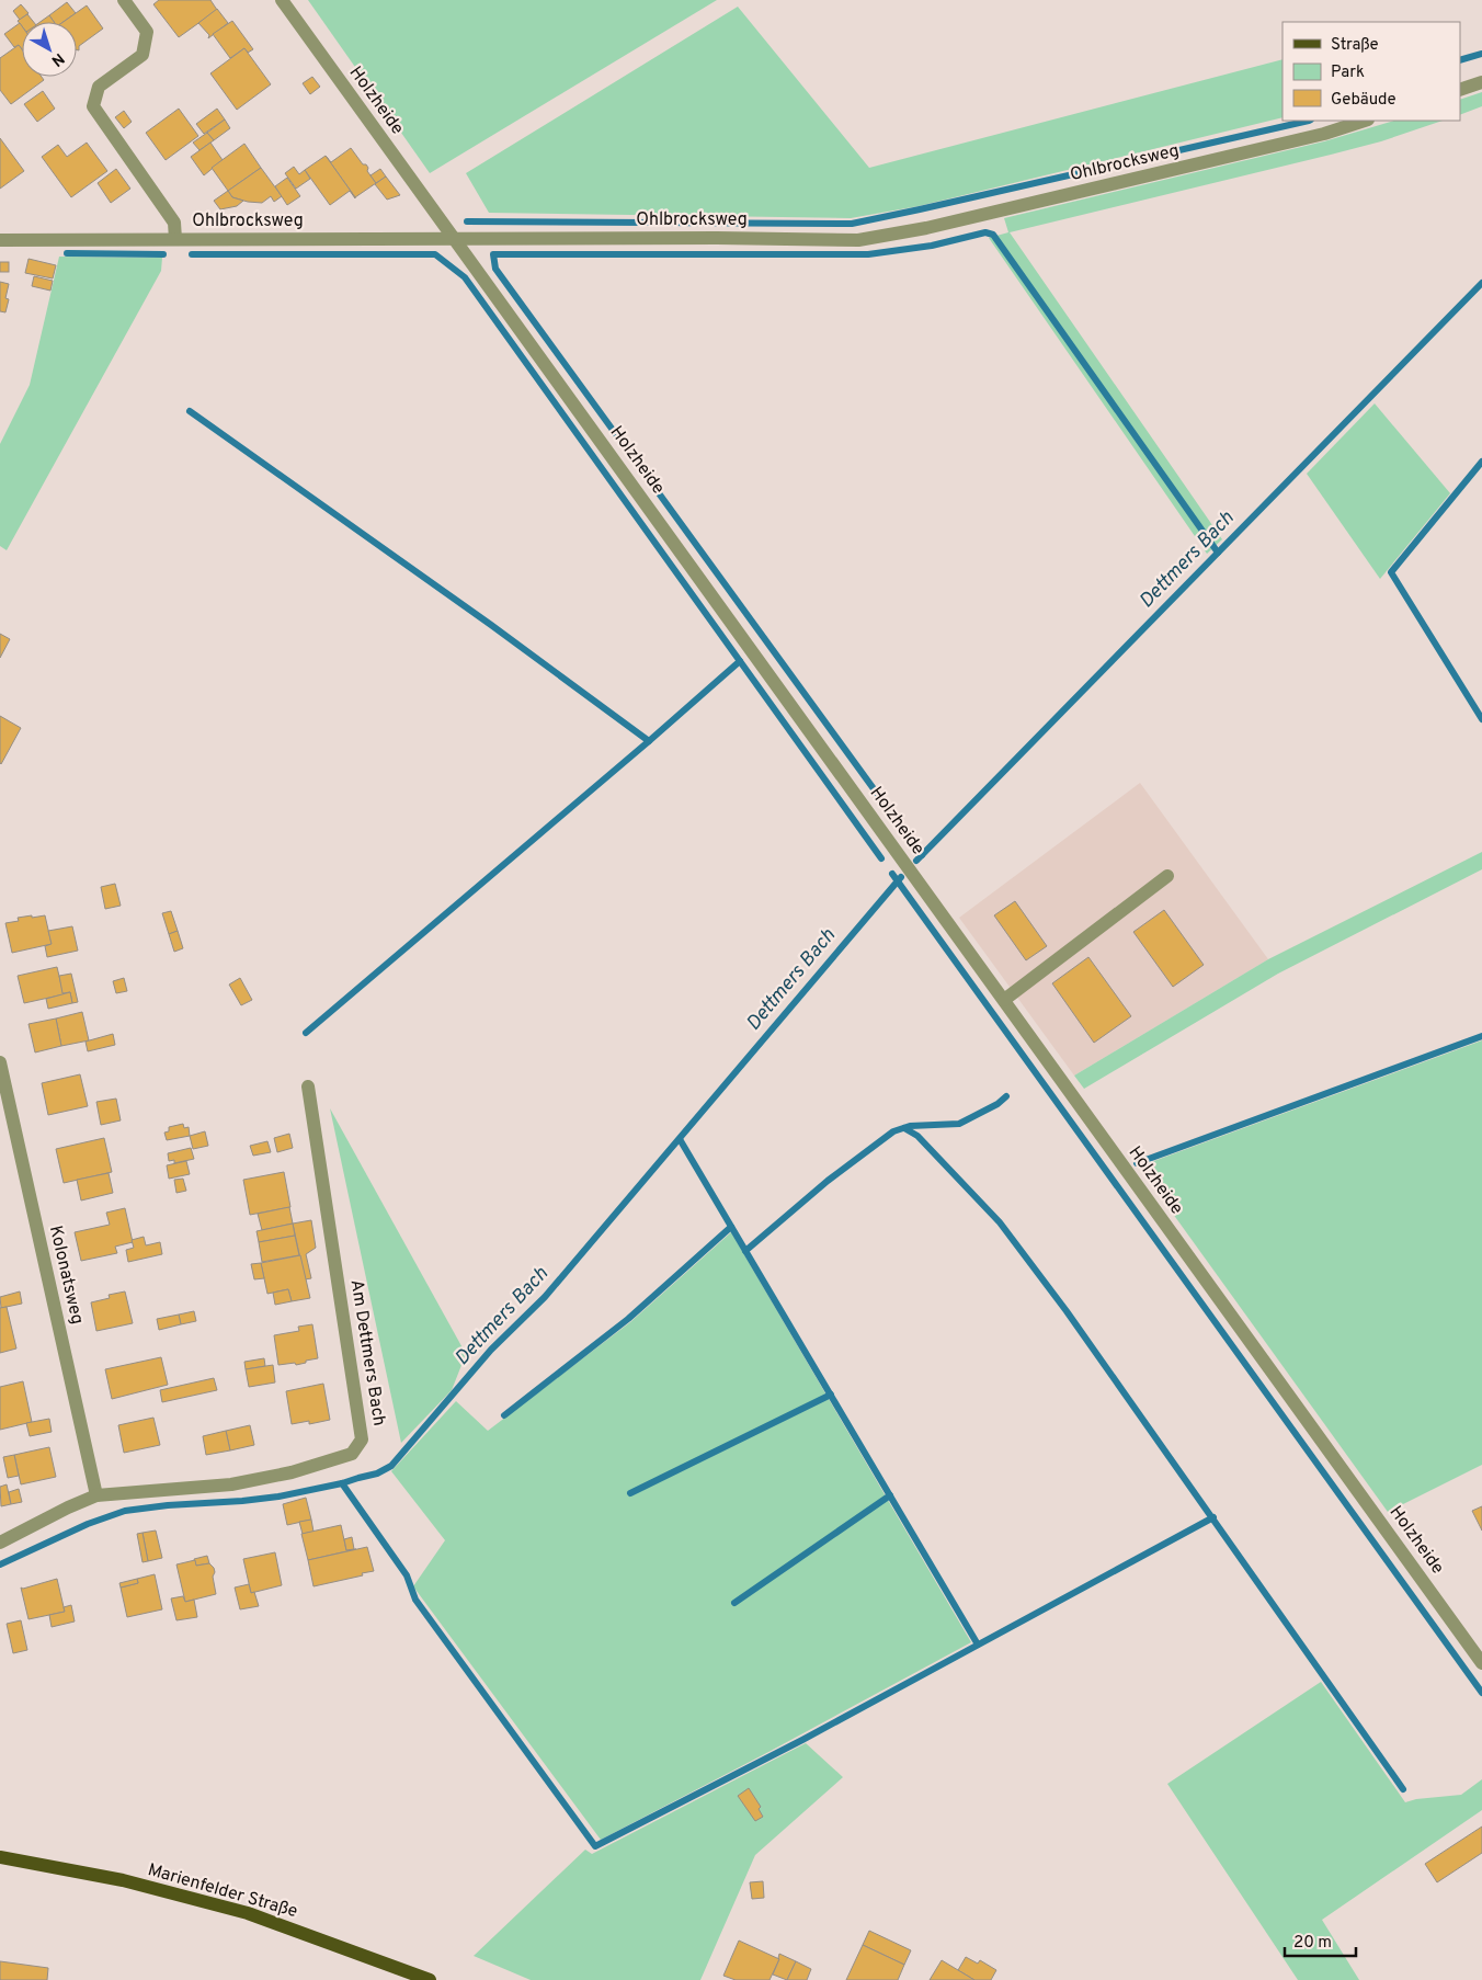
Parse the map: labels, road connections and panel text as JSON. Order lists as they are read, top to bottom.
{
  "streets": {
    "main road": ["Marienfelder Straße"],
    "street": [
      "Holzheide",
      "Ohlbrocksweg",
      "Kolonatsweg",
      "Am Dettmers Bach"
    ]
  },
  "crossings": [
    ["Holzheide", "Ohlbrocksweg"],
    ["Kolonatsweg", "Am Dettmers Bach"]
  ],
  "water": ["Dettmers Bach"],
  "legend": ["Straße", "Park", "Gebäude"],
  "scale_bar": "20 m",
  "north": "bottom right"
}
